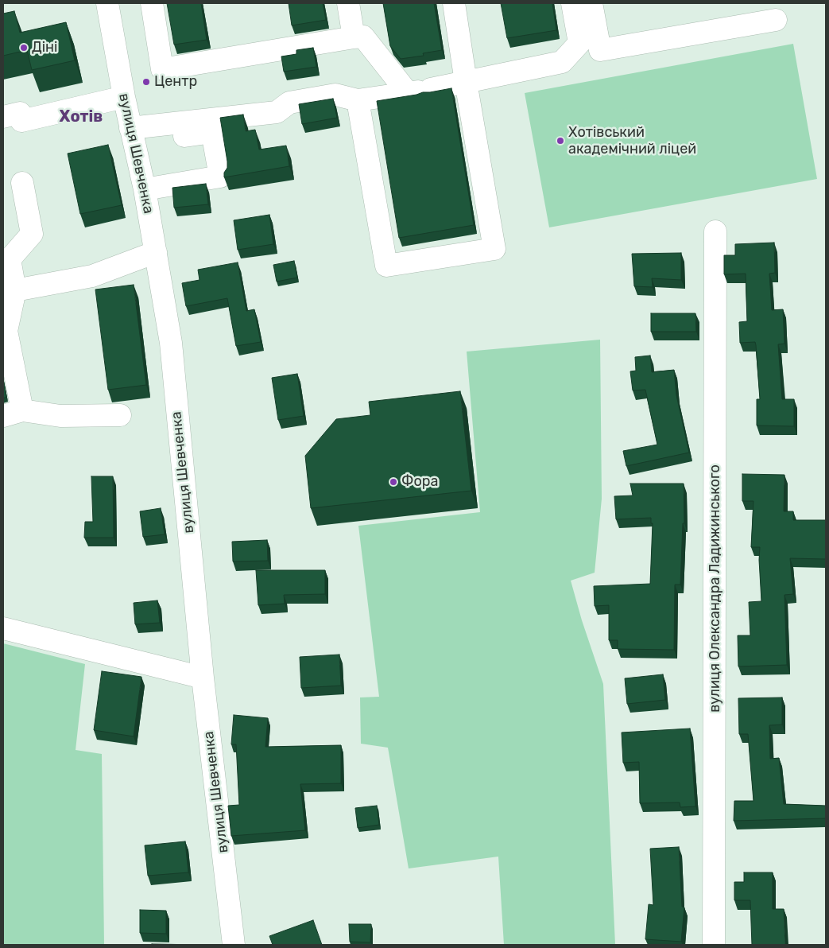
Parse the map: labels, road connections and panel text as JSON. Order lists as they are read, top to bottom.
{
  "streets": {
    "street": ["вулиця Шевченка", "вулиця Олександра Ладижинського"]
  },
  "districts": ["Хотів"],
  "places": [
    "Діні",
    "Центр",
    "Хотівський академічний ліцей",
    "Фора"
  ]
}
